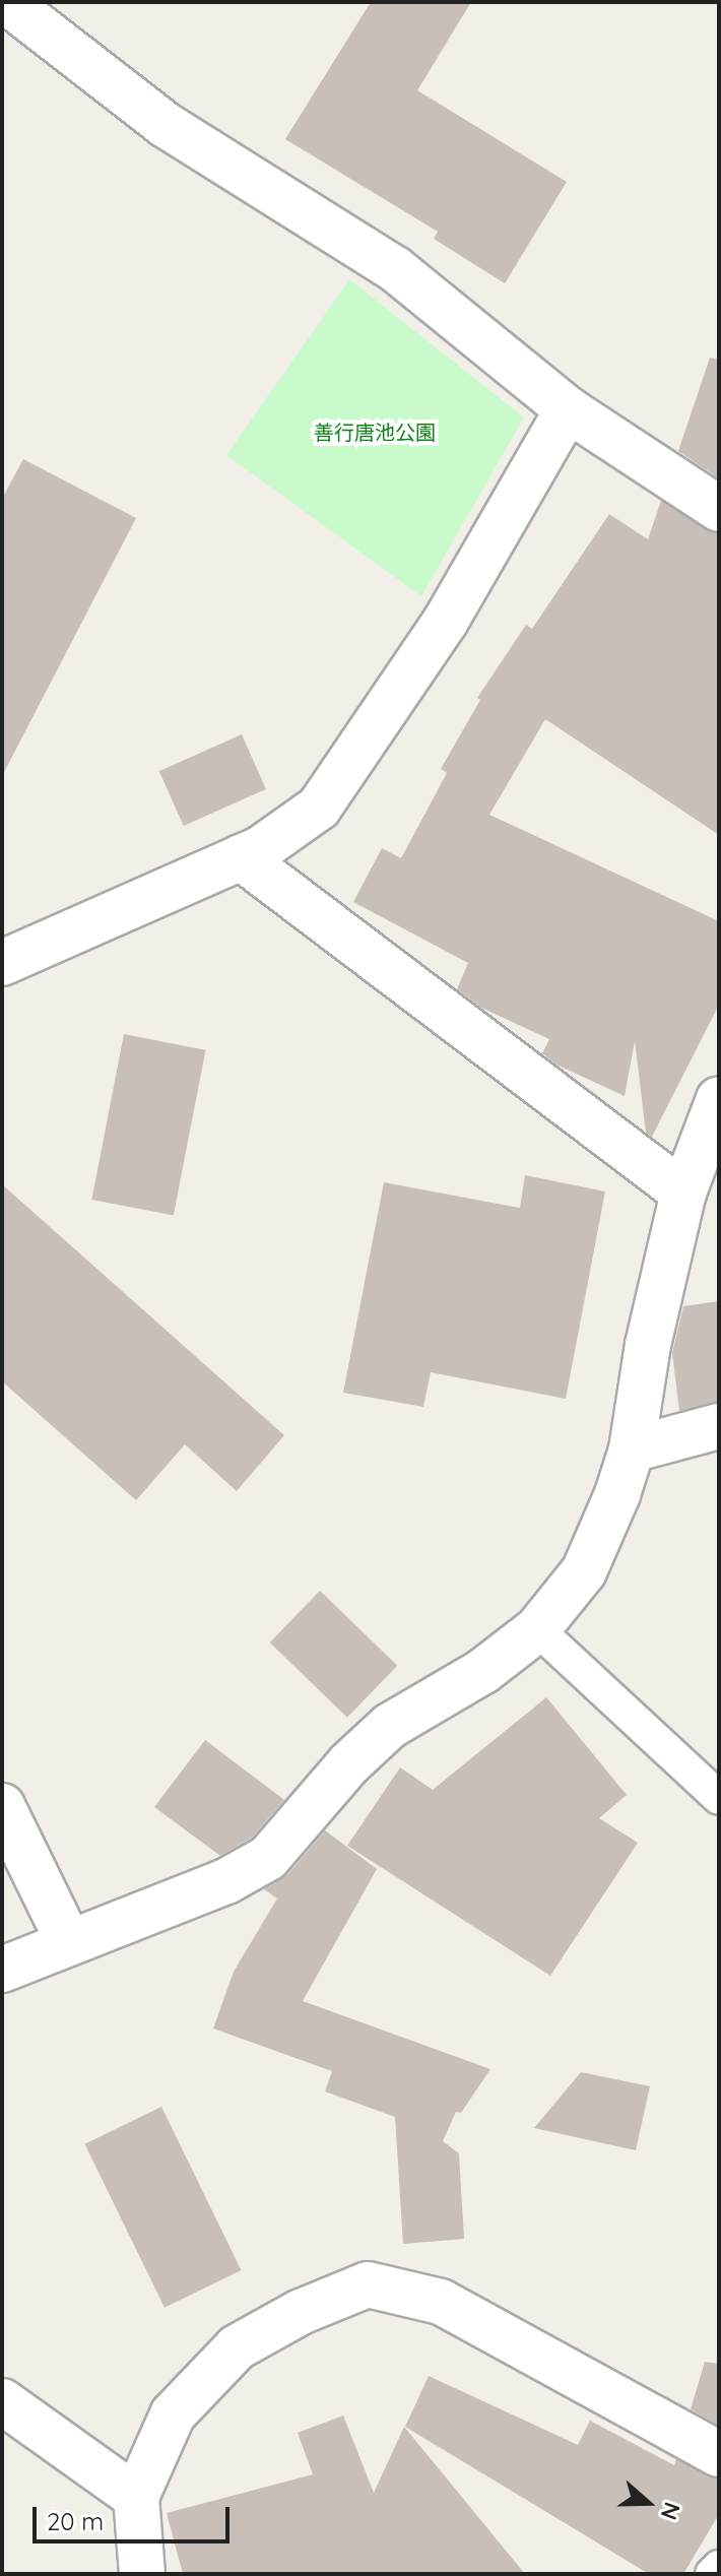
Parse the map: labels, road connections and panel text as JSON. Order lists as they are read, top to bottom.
{
  "parks": ["善行唐池公園"],
  "scale_bar": "20 m",
  "north": "right"
}
